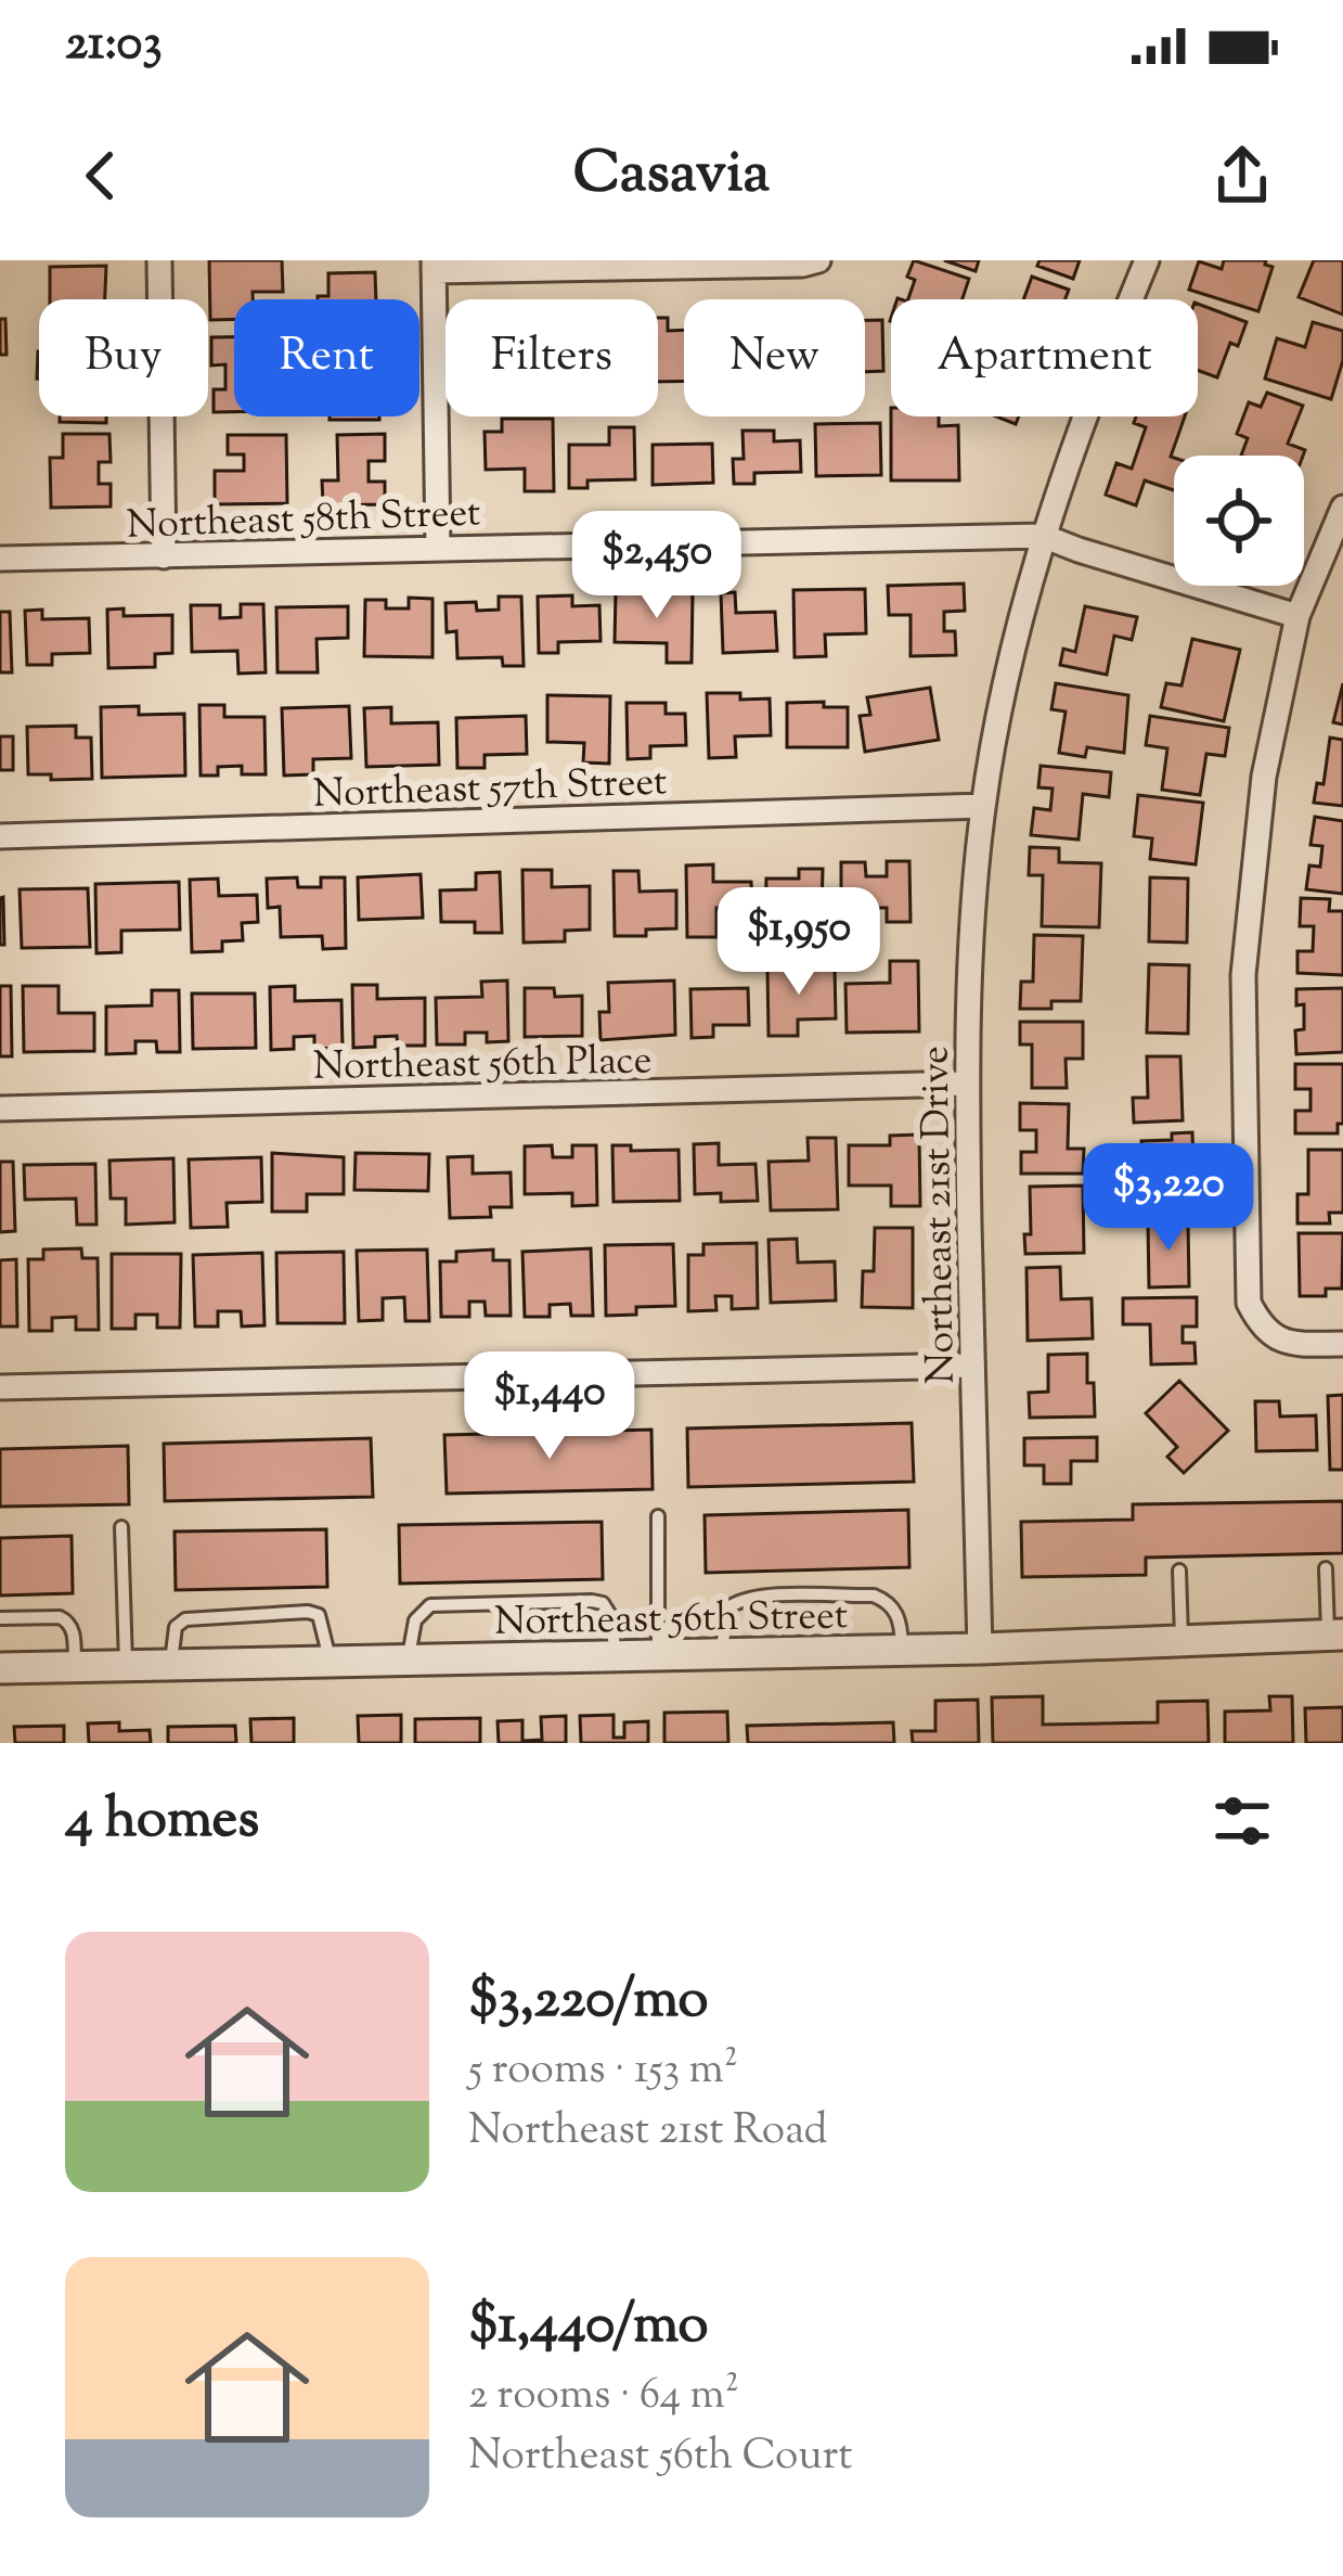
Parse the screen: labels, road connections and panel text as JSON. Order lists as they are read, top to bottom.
{
  "streets": {
    "street": [
      "Northeast 58th Street",
      "Northeast 57th Street",
      "Northeast 56th Place",
      "Northeast 21st Drive",
      "Northeast 56th Street"
    ]
  },
  "crossings": [
    ["Northeast 58th Street", "Northeast 21st Drive"],
    ["Northeast 57th Street", "Northeast 21st Drive"],
    ["Northeast 56th Place", "Northeast 21st Drive"],
    ["Northeast 21st Drive", "Northeast 56th Street"]
  ],
  "page": {
    "status": "21:03",
    "header": "Casavia",
    "chip": [
      "Buy",
      "Rent",
      "Filters",
      "New",
      "Apartment"
    ],
    "price": [
      "$2,450",
      "$1,950",
      "$3,220",
      "$1,440"
    ],
    "heading": "4 homes",
    "list": [
      {
        "name": "$3,220/mo",
        "note": "5 rooms · 153 m² · Northeast 21st Road"
      },
      {
        "name": "$1,440/mo",
        "note": "2 rooms · 64 m² · Northeast 56th Court"
      }
    ]
  }
}
